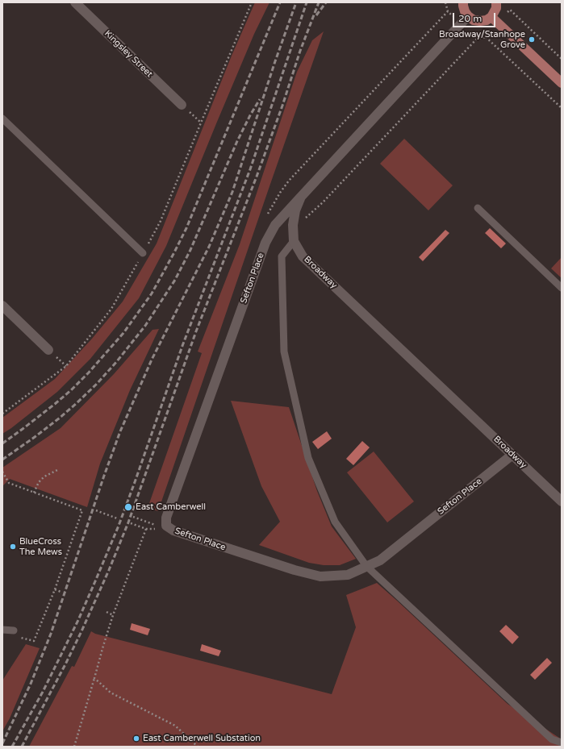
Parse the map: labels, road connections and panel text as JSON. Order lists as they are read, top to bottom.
{
  "streets": {
    "street": ["Kingsley Street", "Broadway", "Sefton Place"]
  },
  "crossings": [
    ["Broadway", "Sefton Place"]
  ],
  "places": [
    "Broadway/Stanhope Grove",
    "East Camberwell",
    "BlueCross The Mews",
    "East Camberwell Substation"
  ],
  "scale_bar": "20 m"
}
